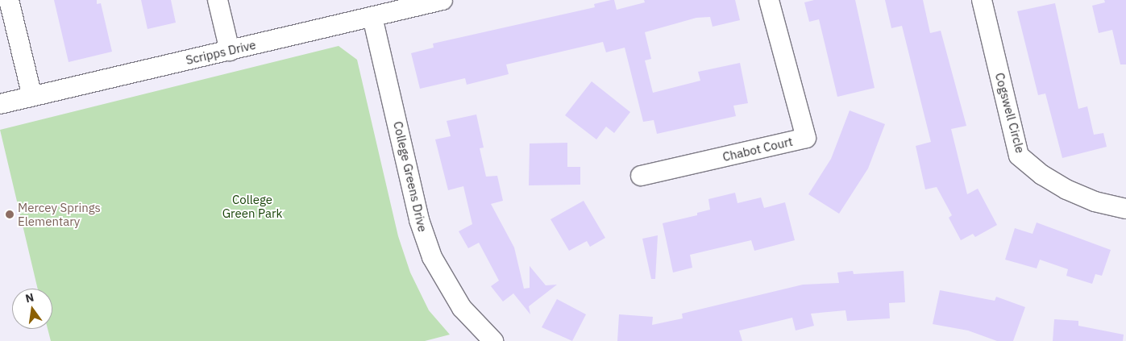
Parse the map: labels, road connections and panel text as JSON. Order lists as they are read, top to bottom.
{
  "streets": {
    "street": [
      "Scripps Drive",
      "Cogswell Circle",
      "Chabot Court",
      "College Greens Drive"
    ]
  },
  "crossings": [
    ["Scripps Drive", "College Greens Drive"]
  ],
  "parks": ["College Green Park"],
  "places": ["Mercey Springs Elementary"],
  "north": "top"
}
